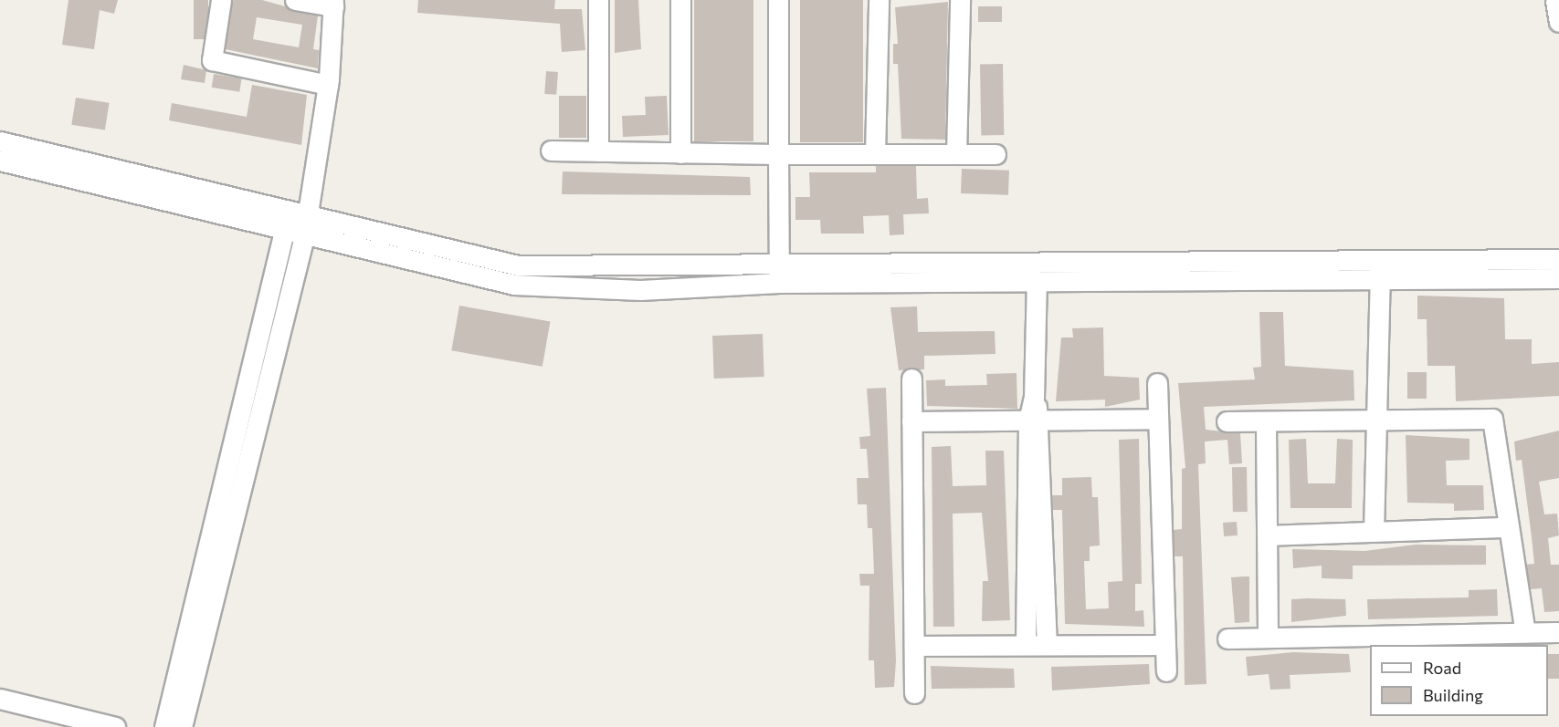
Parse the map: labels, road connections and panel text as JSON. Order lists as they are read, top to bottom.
{
  "legend": ["Road", "Building"]
}
